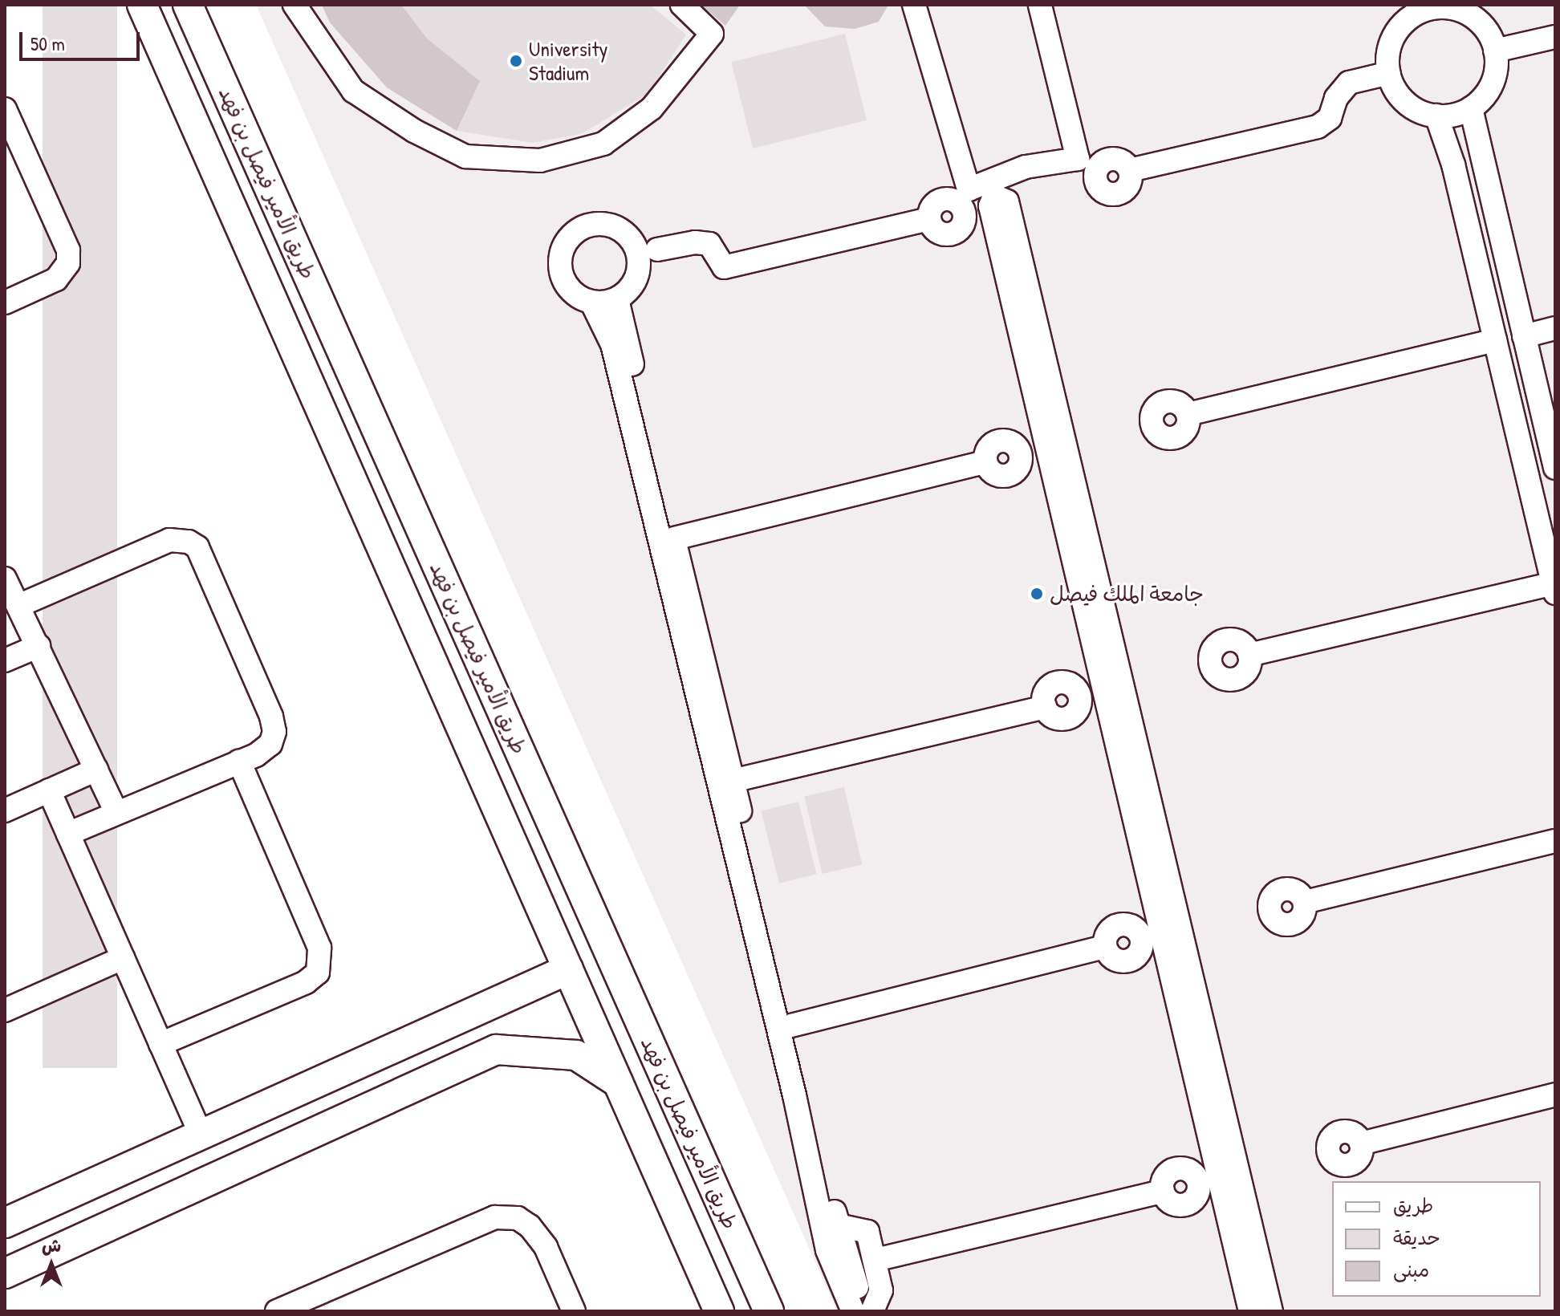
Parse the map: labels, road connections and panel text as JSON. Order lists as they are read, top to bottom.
{
  "streets": {
    "main road": ["طريق الأمير فيصل بن فهد"]
  },
  "places": ["University Stadium", "جامعة الملك فيصل"],
  "legend": ["طريق", "حديقة", "مبنى"],
  "scale_bar": "50 m",
  "north": "top"
}
